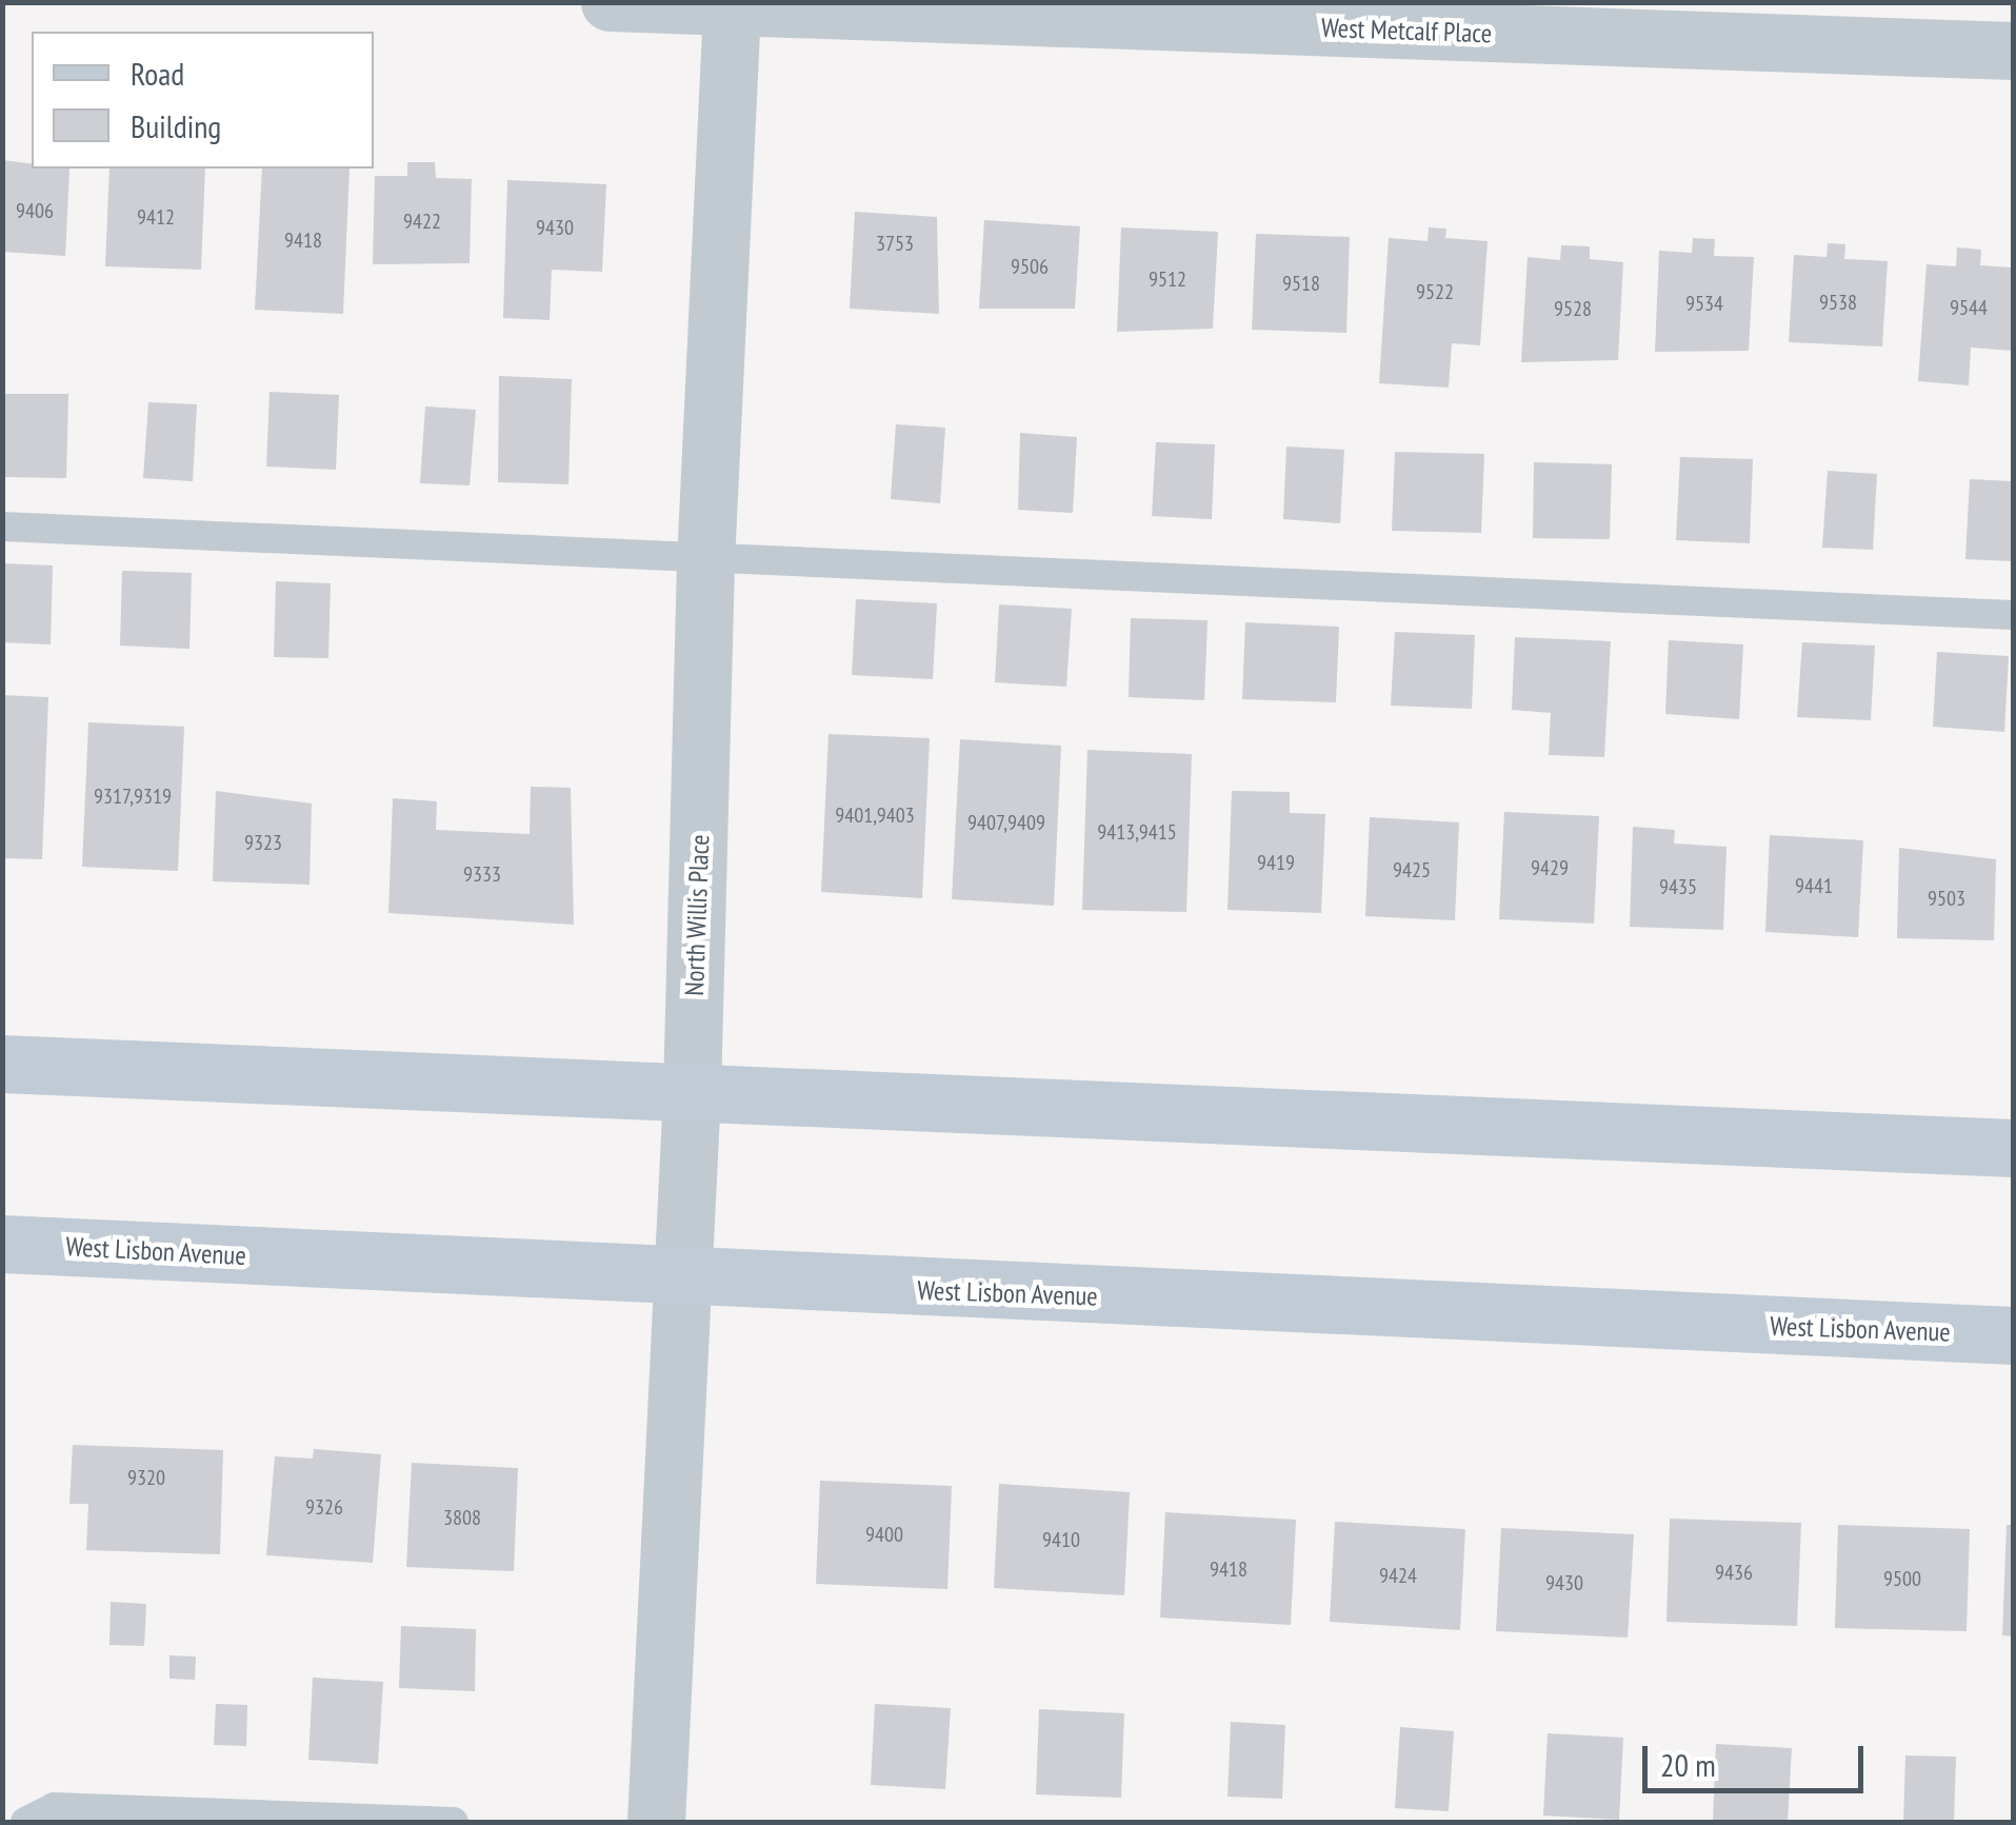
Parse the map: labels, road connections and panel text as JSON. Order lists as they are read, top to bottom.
{
  "streets": {
    "main road": ["West Lisbon Avenue"],
    "street": ["West Metcalf Place", "North Willis Place"]
  },
  "crossings": [
    ["West Metcalf Place", "North Willis Place"],
    ["North Willis Place", "West Lisbon Avenue"]
  ],
  "house_numbers": [
    "9406",
    "9412",
    "9422",
    "9430",
    "9418",
    "3753",
    "9506",
    "9512",
    "9518",
    "9522",
    "9538",
    "9534",
    "9544",
    "9528",
    "9317,9319",
    "9401,9403",
    "9407,9409",
    "9413,9415",
    "9323",
    "9419",
    "9429",
    "9425",
    "9333",
    "9441",
    "9435",
    "9503",
    "9320",
    "9326",
    "3808",
    "9400",
    "9410",
    "9418",
    "9436",
    "9424",
    "9500",
    "9430"
  ],
  "legend": ["Road", "Building"],
  "scale_bar": "20 m"
}
